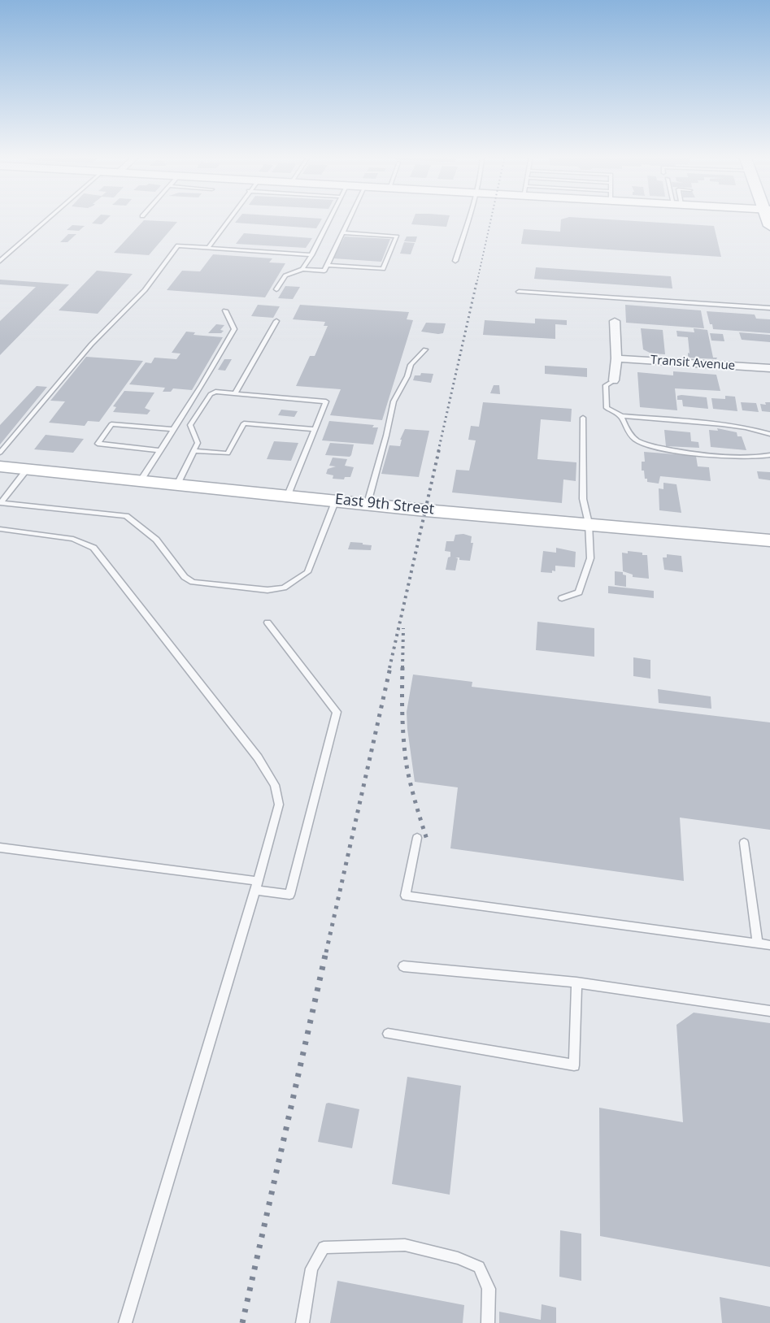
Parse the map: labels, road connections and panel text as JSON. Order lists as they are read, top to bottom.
{
  "streets": {
    "street": ["Transit Avenue", "East 9th Street"]
  }
}
